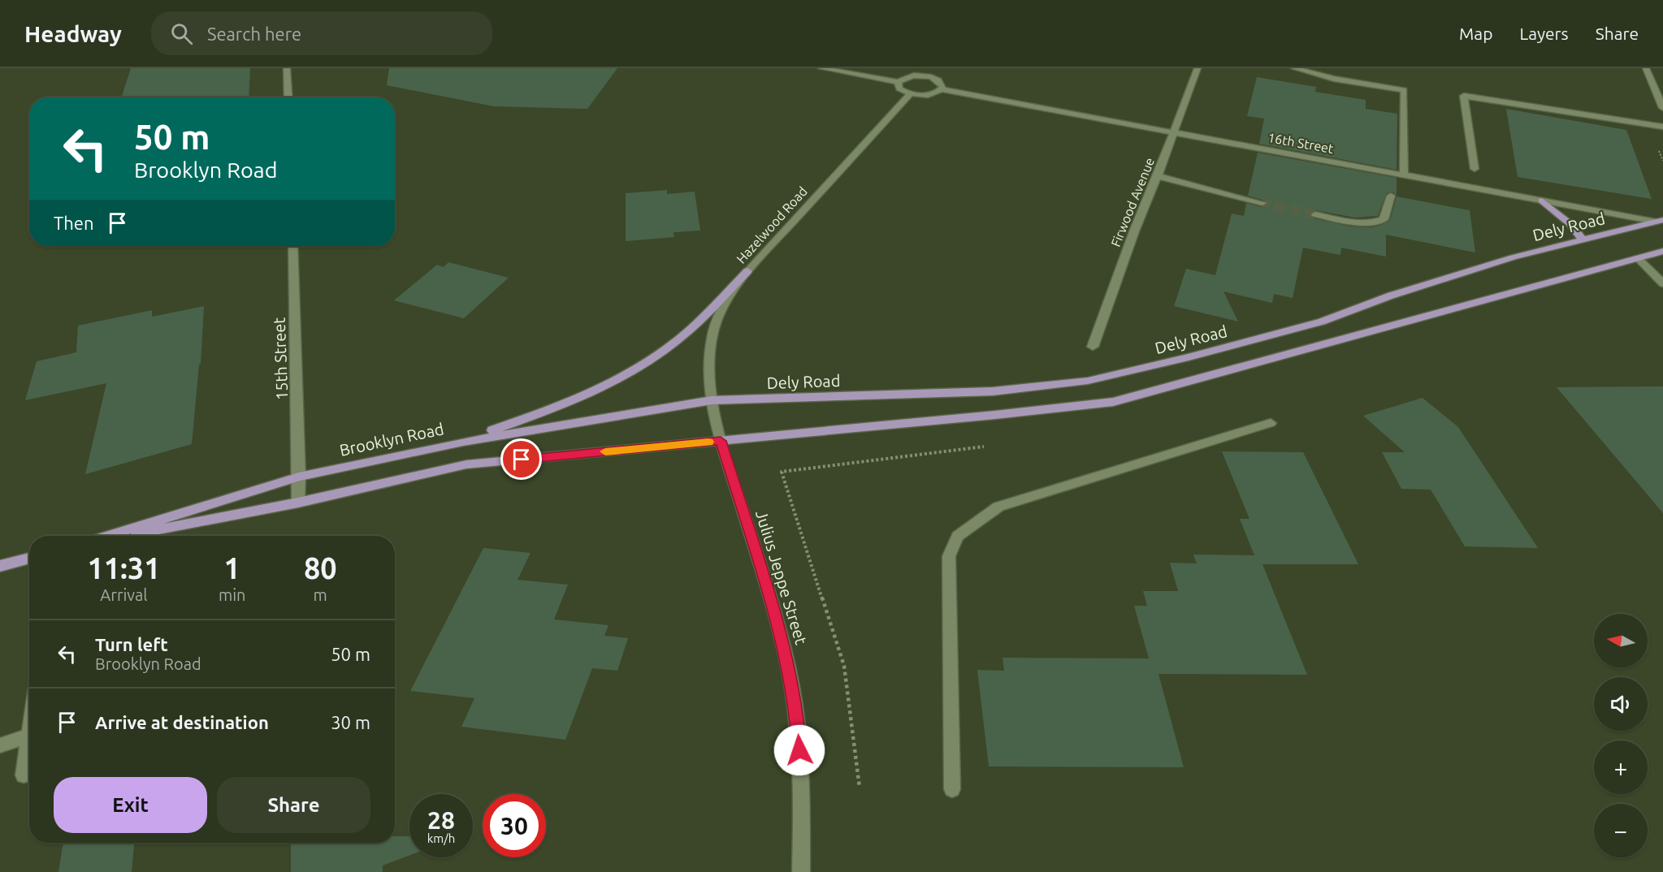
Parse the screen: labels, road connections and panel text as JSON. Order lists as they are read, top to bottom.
{
  "streets": {
    "main road": ["Dely Road", "Brooklyn Road"],
    "street": [
      "16th Street",
      "Firwood Avenue",
      "Hazelwood Road",
      "15th Street",
      "Julius Jeppe Street"
    ]
  },
  "crossings": [
    ["16th Street", "Firwood Avenue"],
    ["16th Street", "Dely Road"],
    ["Hazelwood Road", "Dely Road"],
    ["Hazelwood Road", "Brooklyn Road"],
    ["Hazelwood Road", "Julius Jeppe Street"],
    ["Dely Road", "Brooklyn Road"],
    ["15th Street", "Brooklyn Road"]
  ],
  "north": "left",
  "page": {
    "header": "Headway",
    "search": "Search here",
    "nav": ["Map", "Layers", "Share"],
    "turn": ["50 m", "Brooklyn Road"],
    "then": "Then",
    "eta": [
      "11:31",
      "Arrival",
      "1",
      "min",
      "80",
      "m"
    ],
    "map_buttons": ["+", "−"],
    "list": [
      {
        "name": "Turn left",
        "note": "Brooklyn Road",
        "value": "50 m"
      },
      {
        "name": "Arrive at destination",
        "value": "30 m"
      }
    ],
    "buttons": ["Exit", "Share"],
    "speed": "28 km/h",
    "limit": "30"
  }
}
